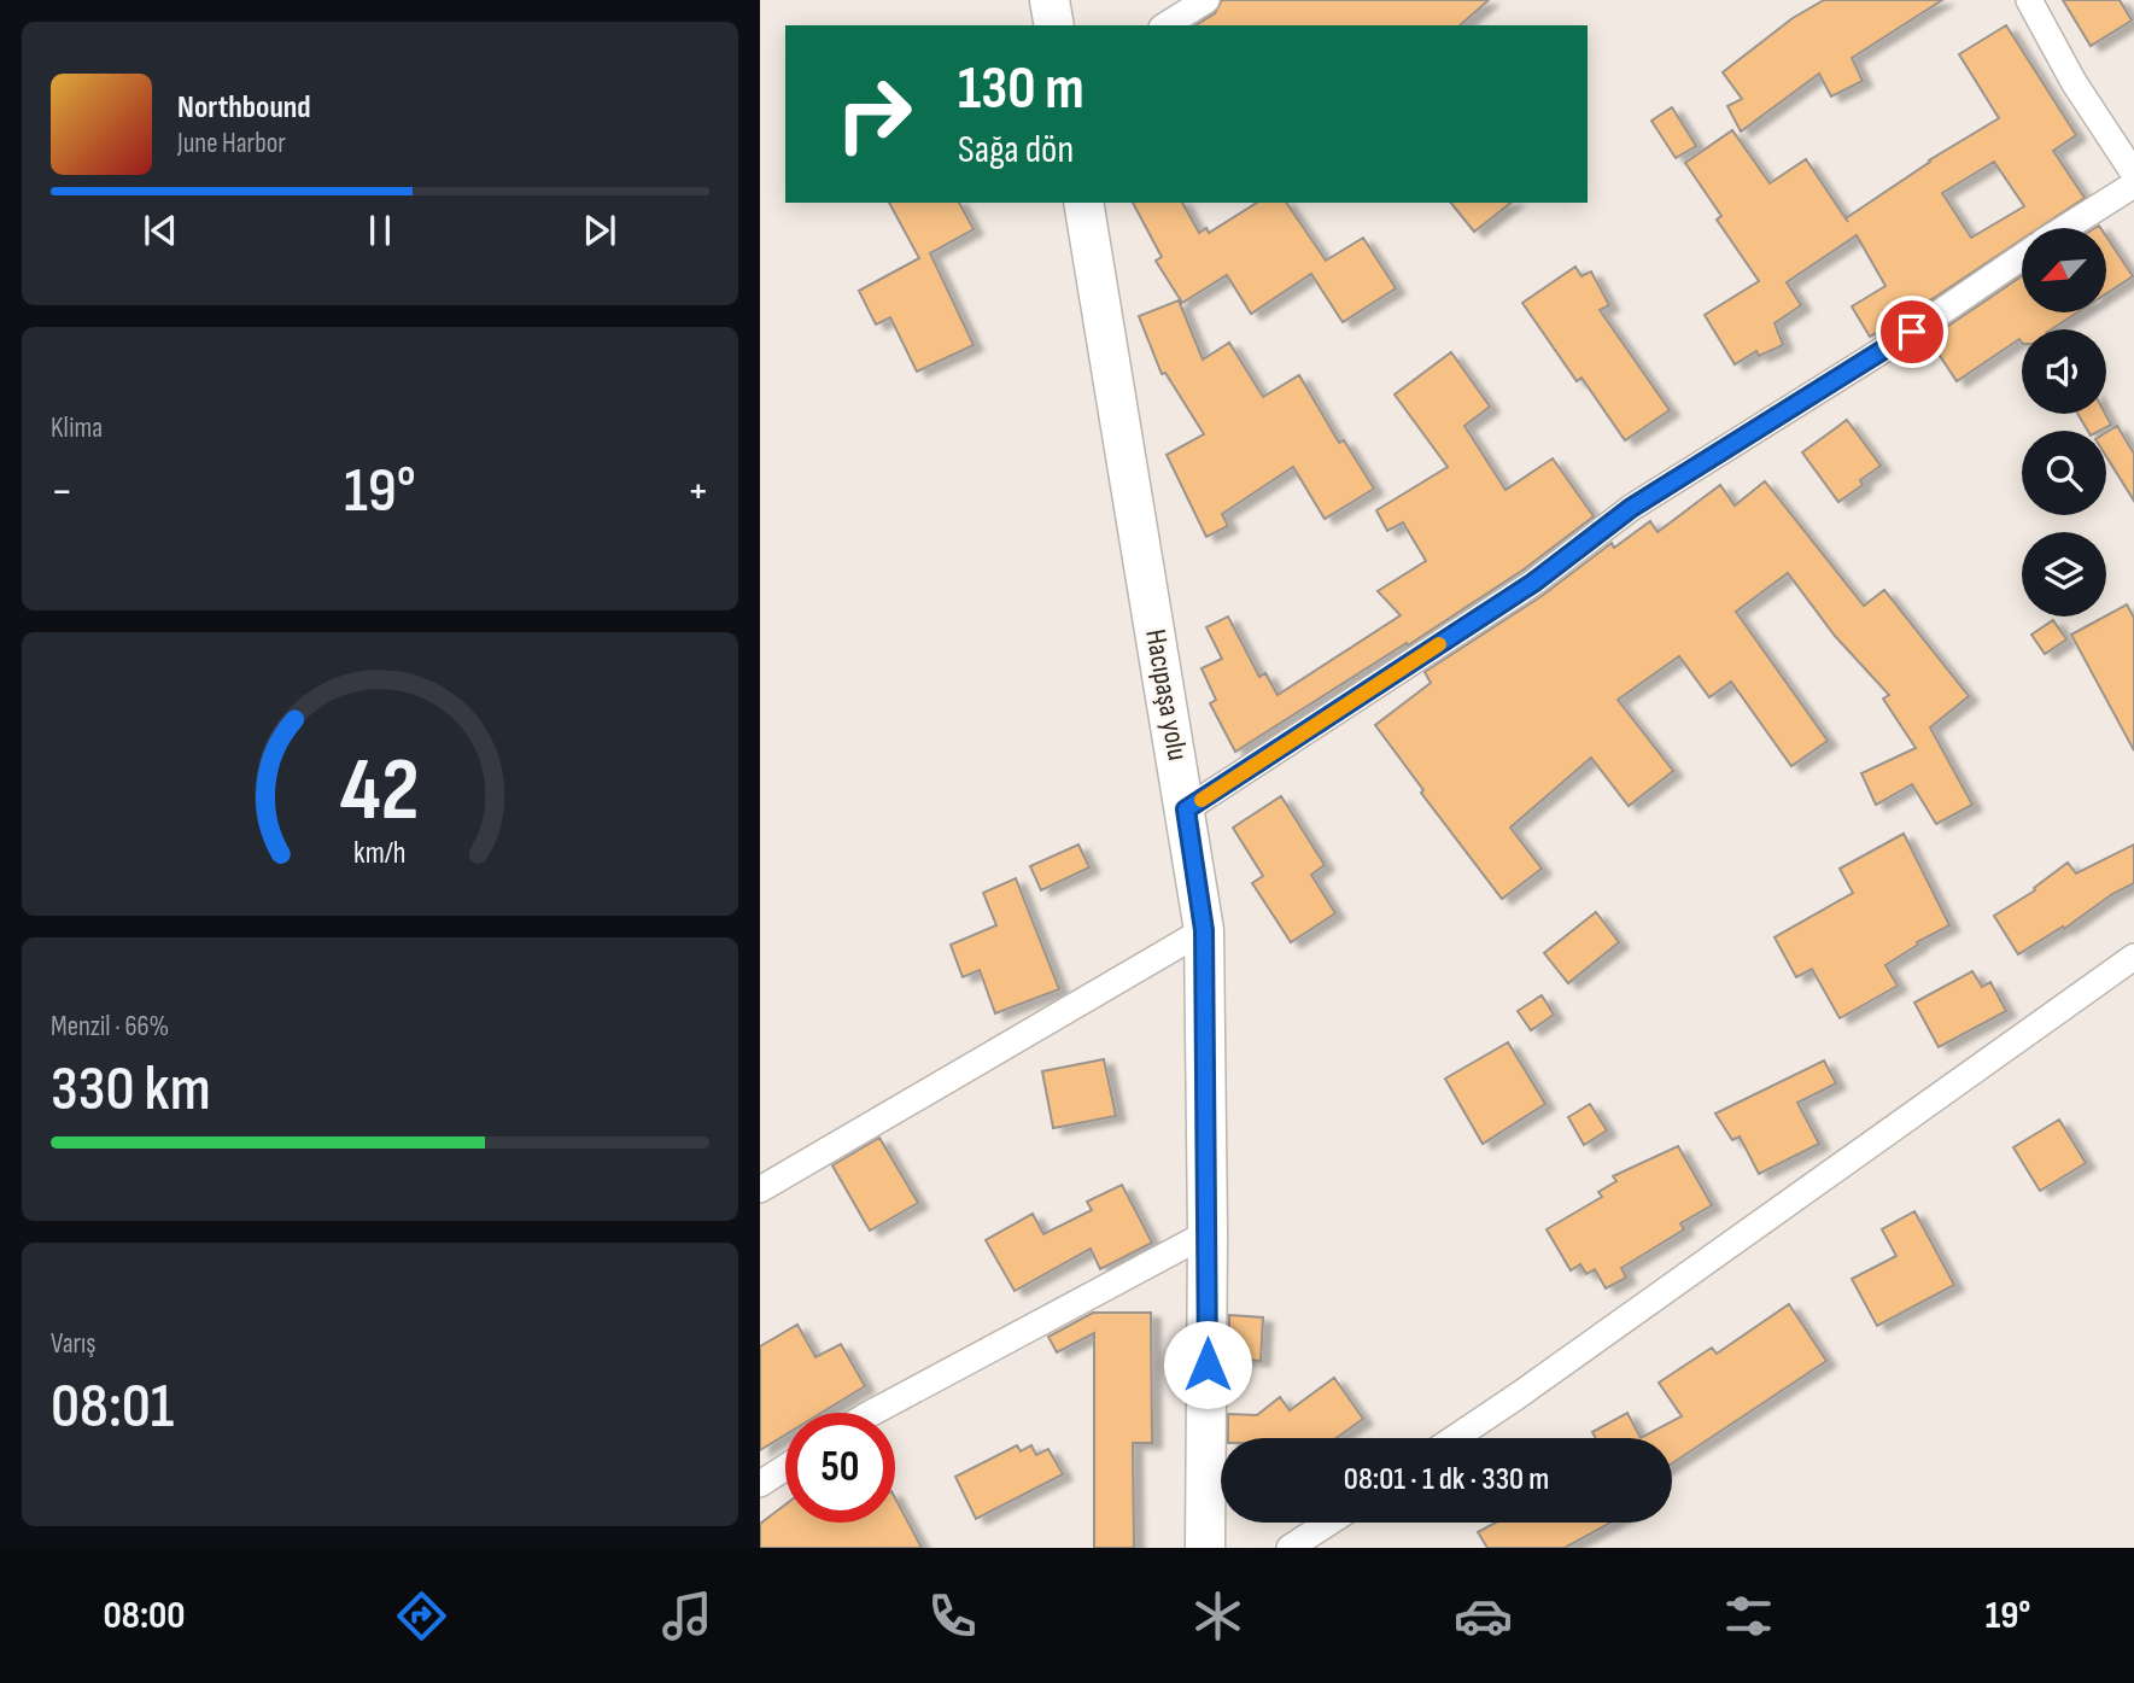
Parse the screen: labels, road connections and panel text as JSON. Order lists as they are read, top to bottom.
{
  "streets": {
    "main road": ["Hacıpaşa yolu"]
  },
  "north": "bottom left",
  "page": {
    "turn": ["130 m", "Sağa dön"],
    "song": ["Northbound", "June Harbor"],
    "tile": [
      "Klima",
      ["Menzil · 66%", "330 km"],
      ["Varış", "08:01"]
    ],
    "heat": ["−", "19°", "+"],
    "limit": "50",
    "trip": "08:01 · 1 dk · 330 m",
    "tabs": ["08:00", "19°"],
    "gauge": ["42", "km/h"]
  }
}
